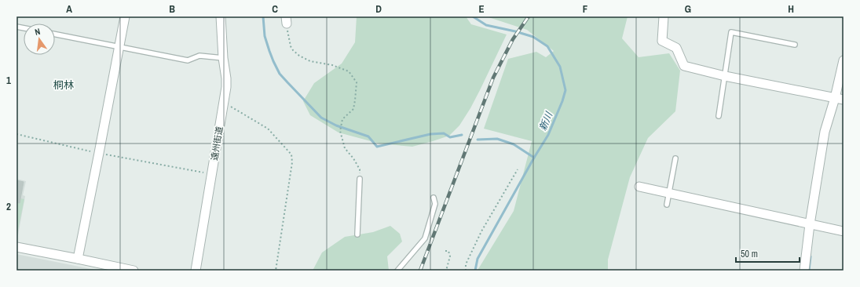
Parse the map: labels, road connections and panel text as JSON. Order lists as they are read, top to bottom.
{
  "streets": {
    "street": ["遠州街道"]
  },
  "districts": ["桐林"],
  "water": ["新川"],
  "scale_bar": "50 m",
  "north": "top",
  "grid": {
    "columns": [
      "A",
      "B",
      "C",
      "D",
      "E",
      "F",
      "G",
      "H"
    ],
    "rows": ["1", "2"]
  }
}
